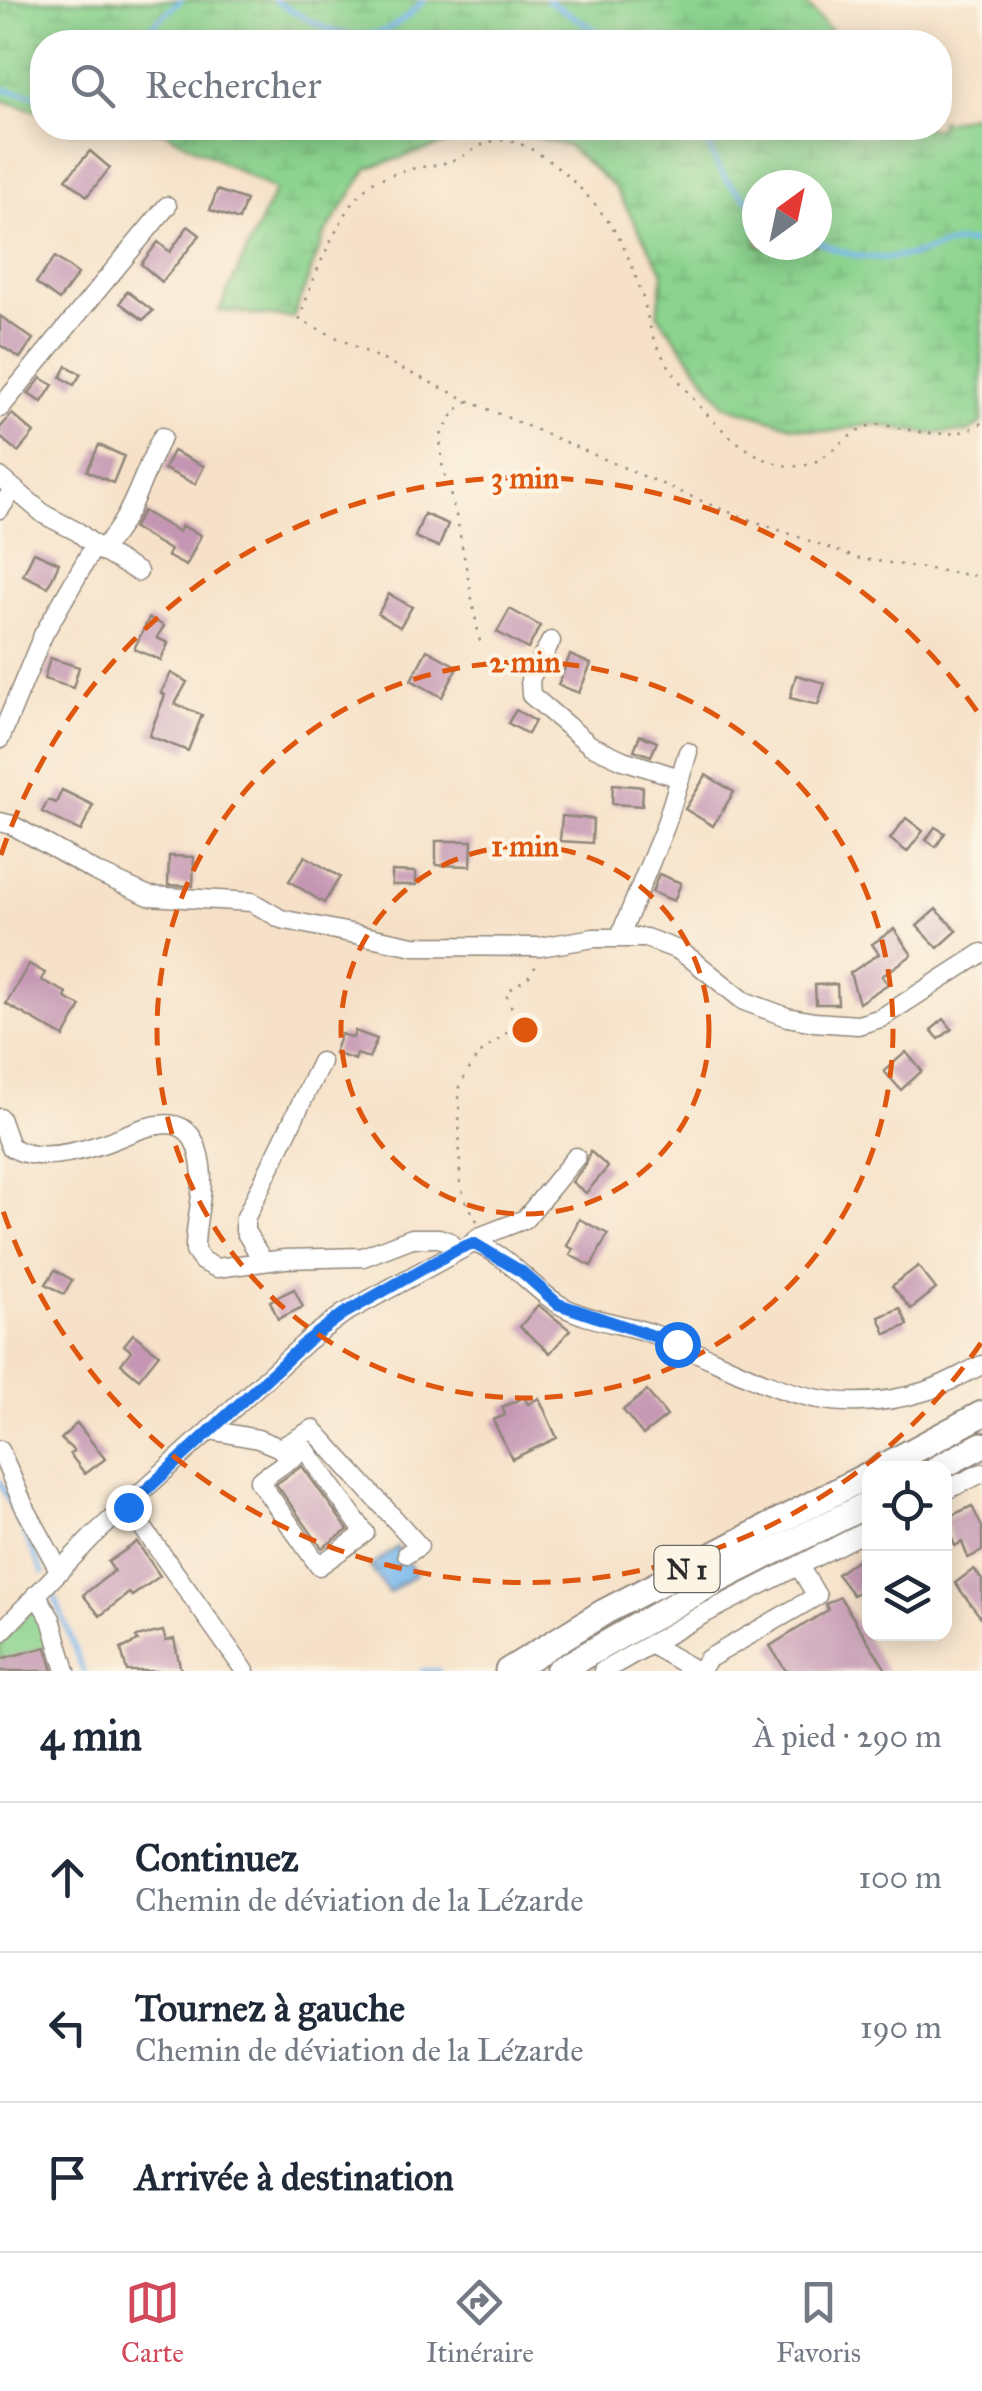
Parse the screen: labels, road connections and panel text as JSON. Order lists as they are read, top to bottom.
{
  "streets": {
    "highway": ["N 1"]
  },
  "north": "top right",
  "page": {
    "search": "Rechercher",
    "heading": ["4 min", "À pied · 290 m"],
    "list": [
      ["Continuez", "Chemin de déviation de la Lézarde", "100 m"],
      ["Tournez à gauche", "Chemin de déviation de la Lézarde", "190 m"],
      "Arrivée à destination"
    ],
    "nav": ["Carte", "Itinéraire", "Favoris"]
  },
  "rings": ["3 min", "2 min", "1 min"]
}
